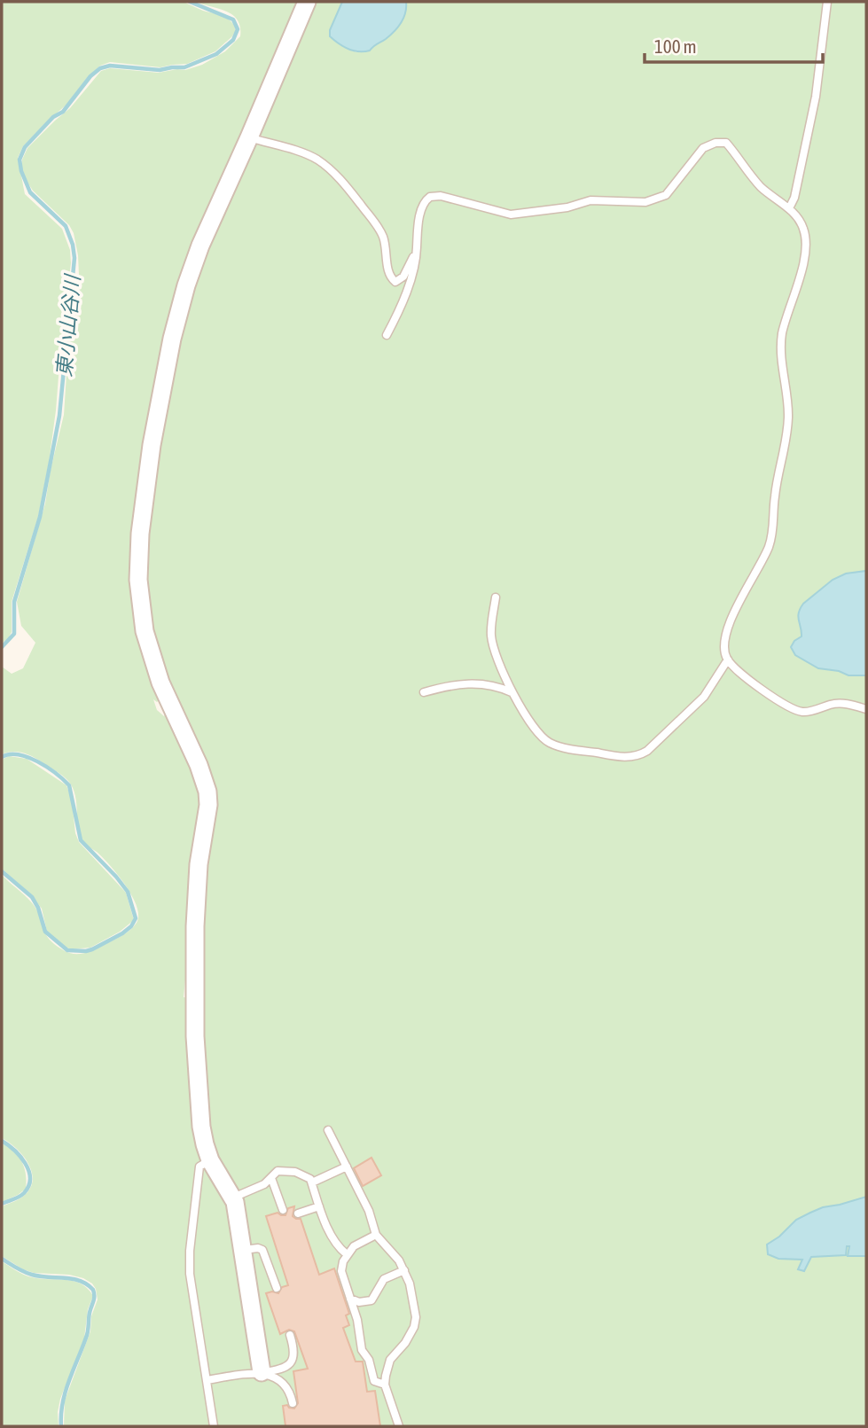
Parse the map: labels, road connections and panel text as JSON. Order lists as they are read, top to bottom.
{
  "water": ["東小山谷川"],
  "scale_bar": "100 m"
}
